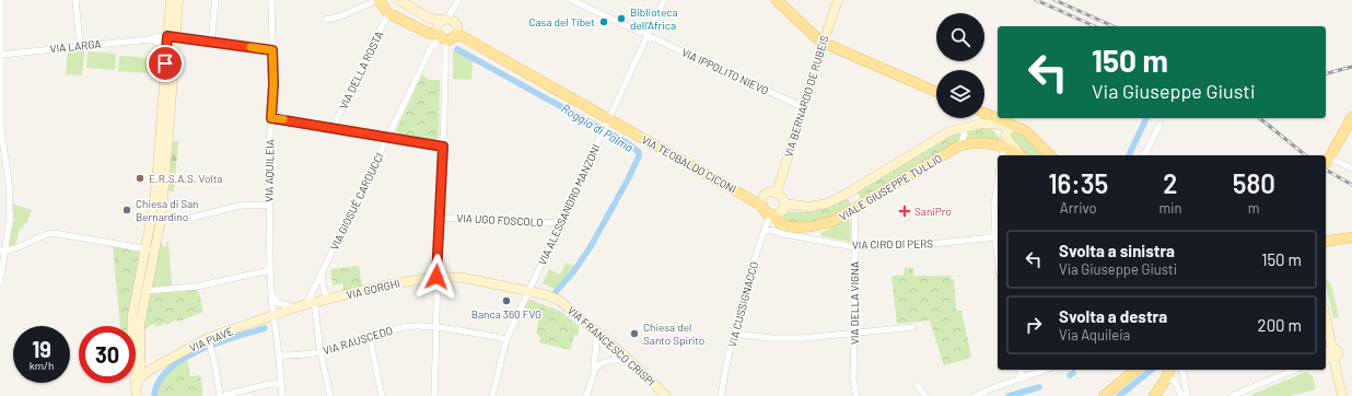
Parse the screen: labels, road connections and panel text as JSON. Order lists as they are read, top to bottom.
{
  "streets": {
    "main road": ["VIA TEOBALDO CICONI", "VIALE GIUSEPPE TULLIO"],
    "street": [
      "VIA LARGA",
      "VIA DELLA ROSTA",
      "VIA IPPOLITO NIEVO",
      "VIA BERNARDO DE RUBEIS",
      "VIA AQUILEIA",
      "VIA GIOSUÈ CARDUCCI",
      "VIA ALESSANDRO MANZONI",
      "VIA UGO FOSCOLO",
      "VIA CIRO DI PERS",
      "VIA GORGHI",
      "VIA DELLA VIGNA",
      "VIA CUSSIGNACCO",
      "VIA PIAVE",
      "VIA RAUSCEDO",
      "VIA FRANCESCO CRISPI"
    ]
  },
  "crossings": [
    ["VIA LARGA", "VIA AQUILEIA"],
    ["VIA IPPOLITO NIEVO", "VIA BERNARDO DE RUBEIS"],
    ["VIA IPPOLITO NIEVO", "VIA ALESSANDRO MANZONI"],
    ["VIA BERNARDO DE RUBEIS", "VIA TEOBALDO CICONI"],
    ["VIA BERNARDO DE RUBEIS", "VIALE GIUSEPPE TULLIO"],
    ["VIA BERNARDO DE RUBEIS", "VIA CUSSIGNACCO"],
    ["VIA TEOBALDO CICONI", "VIALE GIUSEPPE TULLIO"],
    ["VIA TEOBALDO CICONI", "VIA GIOSUÈ CARDUCCI"],
    ["VIA TEOBALDO CICONI", "VIA ALESSANDRO MANZONI"],
    ["VIA TEOBALDO CICONI", "VIA CUSSIGNACCO"],
    ["VIA AQUILEIA", "VIA GORGHI"],
    ["VIA AQUILEIA", "VIA PIAVE"],
    ["VIA AQUILEIA", "VIA RAUSCEDO"],
    ["VIALE GIUSEPPE TULLIO", "VIA DELLA VIGNA"],
    ["VIALE GIUSEPPE TULLIO", "VIA CUSSIGNACCO"],
    ["VIA GIOSUÈ CARDUCCI", "VIA GORGHI"],
    ["VIA GIOSUÈ CARDUCCI", "VIA RAUSCEDO"],
    ["VIA ALESSANDRO MANZONI", "VIA UGO FOSCOLO"],
    ["VIA ALESSANDRO MANZONI", "VIA GORGHI"],
    ["VIA ALESSANDRO MANZONI", "VIA RAUSCEDO"],
    ["VIA ALESSANDRO MANZONI", "VIA FRANCESCO CRISPI"],
    ["VIA CIRO DI PERS", "VIA DELLA VIGNA"],
    ["VIA CIRO DI PERS", "VIA CUSSIGNACCO"],
    ["VIA GORGHI", "VIA PIAVE"],
    ["VIA GORGHI", "VIA FRANCESCO CRISPI"]
  ],
  "water": ["Roggia di Palma"],
  "places": {
    "other": [
      "Biblioteca dell'Africa",
      "Casa del Tibet",
      "E.R.S.A.S. Volta",
      "Chiesa di San Bernardino",
      "Banca 360 FVG",
      "Chiesa del Santo Spirito"
    ],
    "health": ["SaniPro"]
  },
  "page": {
    "turn": ["150 m", "Via Giuseppe Giusti"],
    "eta": [
      "16:35",
      "Arrivo",
      "2",
      "min",
      "580",
      "m"
    ],
    "list": [
      {
        "name": "Svolta a sinistra",
        "note": "Via Giuseppe Giusti",
        "value": "150 m"
      },
      {
        "name": "Svolta a destra",
        "note": "Via Aquileia",
        "value": "200 m"
      }
    ],
    "speed": "19 km/h",
    "limit": "30"
  }
}
